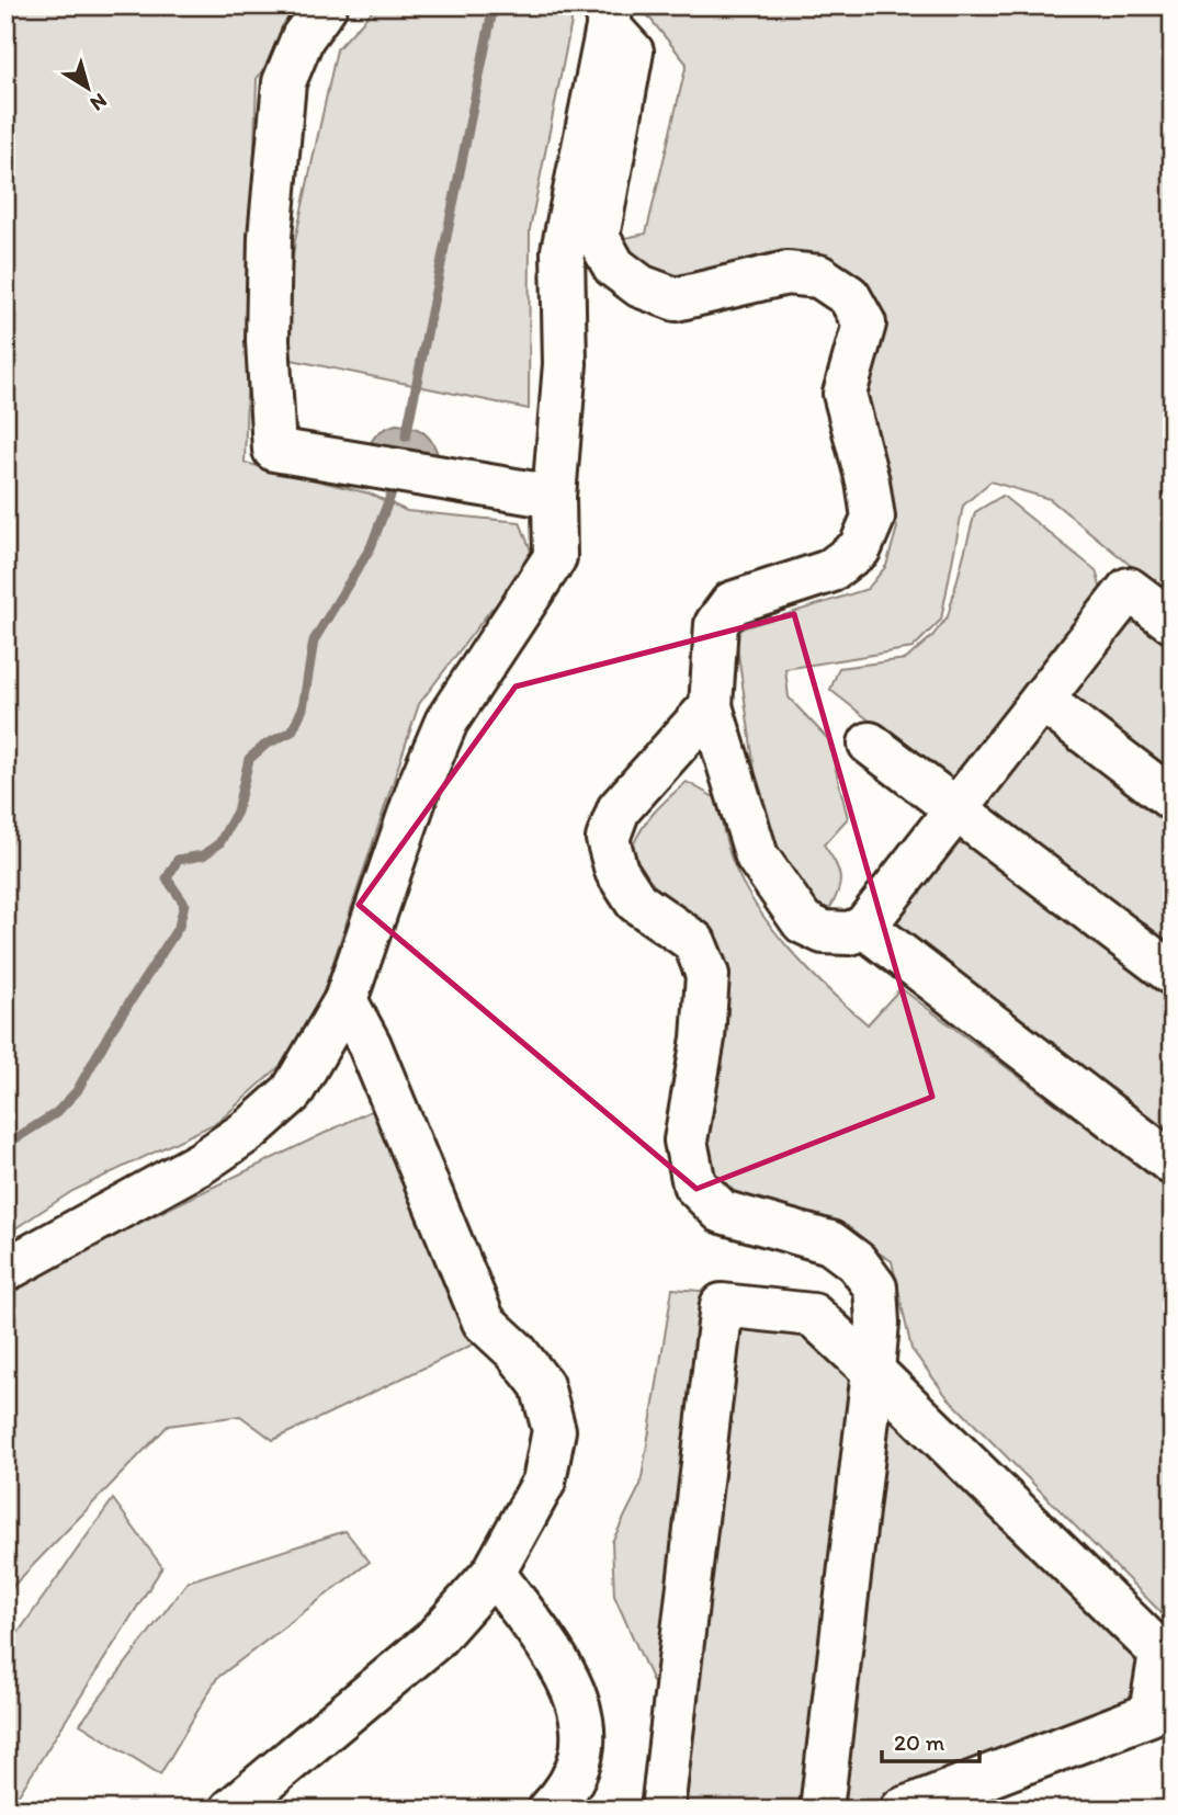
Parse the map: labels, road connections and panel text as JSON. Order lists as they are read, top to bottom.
{
  "scale_bar": "20 m",
  "north": "bottom right"
}
